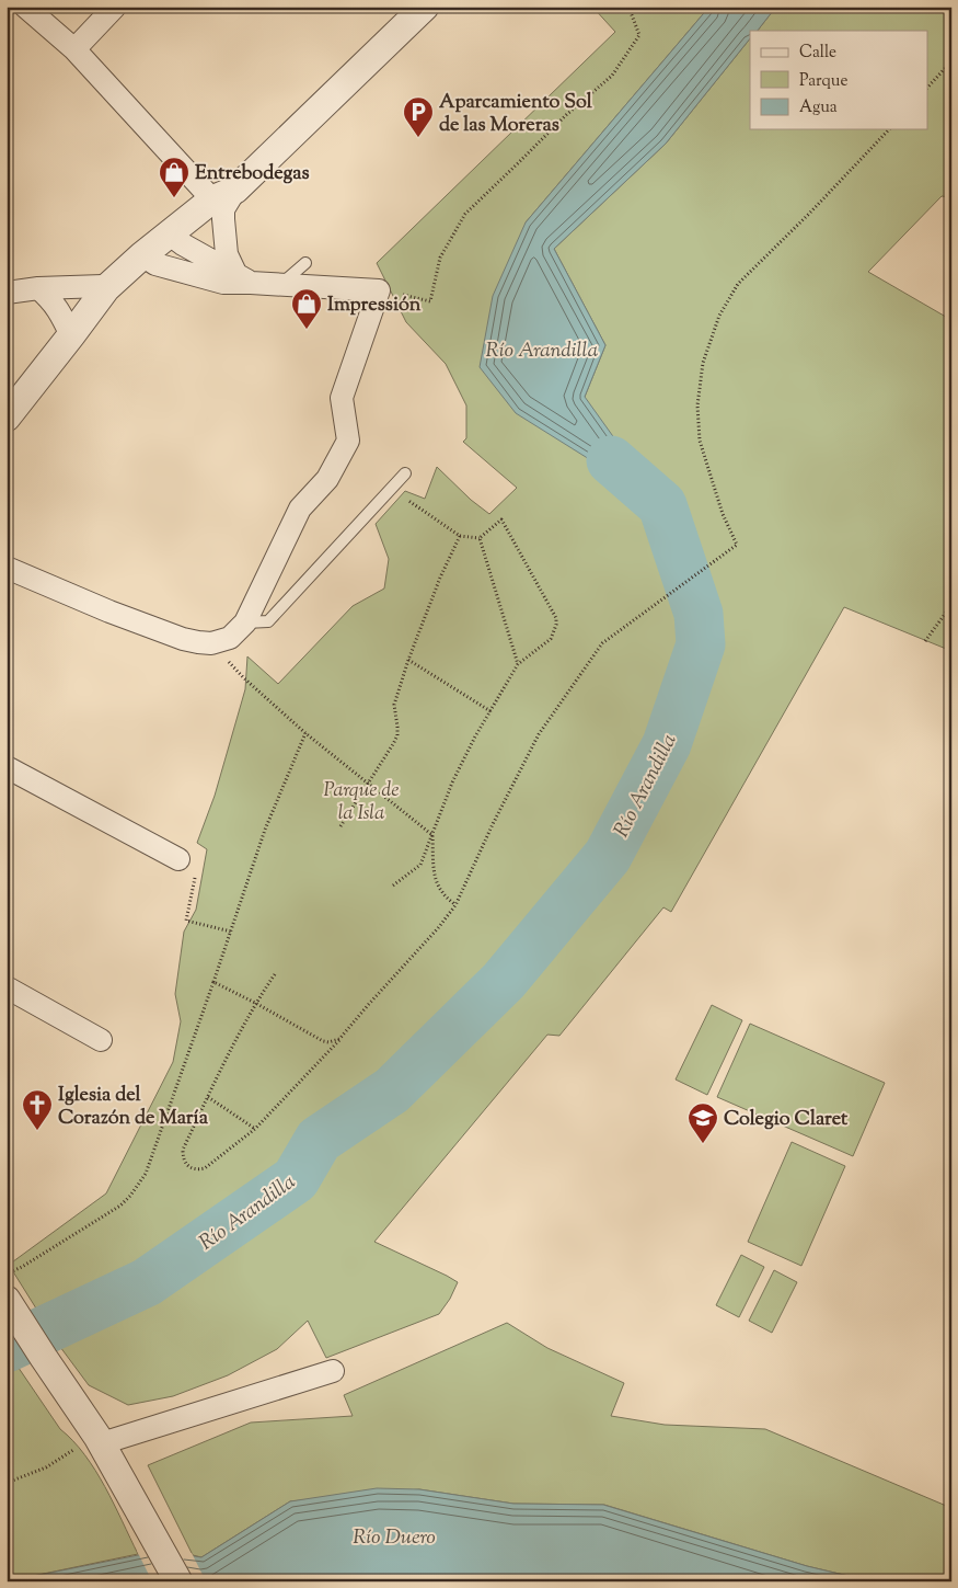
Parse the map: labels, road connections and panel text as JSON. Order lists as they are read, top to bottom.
{
  "water": ["Río Arandilla", "Río Duero"],
  "parks": ["Parque de la Isla"],
  "places": {
    "parking": ["Aparcamiento Sol de las Moreras"],
    "shop": ["Entrebodegas", "Impressión"],
    "church": ["Iglesia del Corazón de María"],
    "school or university": ["Colegio Claret"]
  },
  "legend": ["Calle", "Parque", "Agua"]
}
